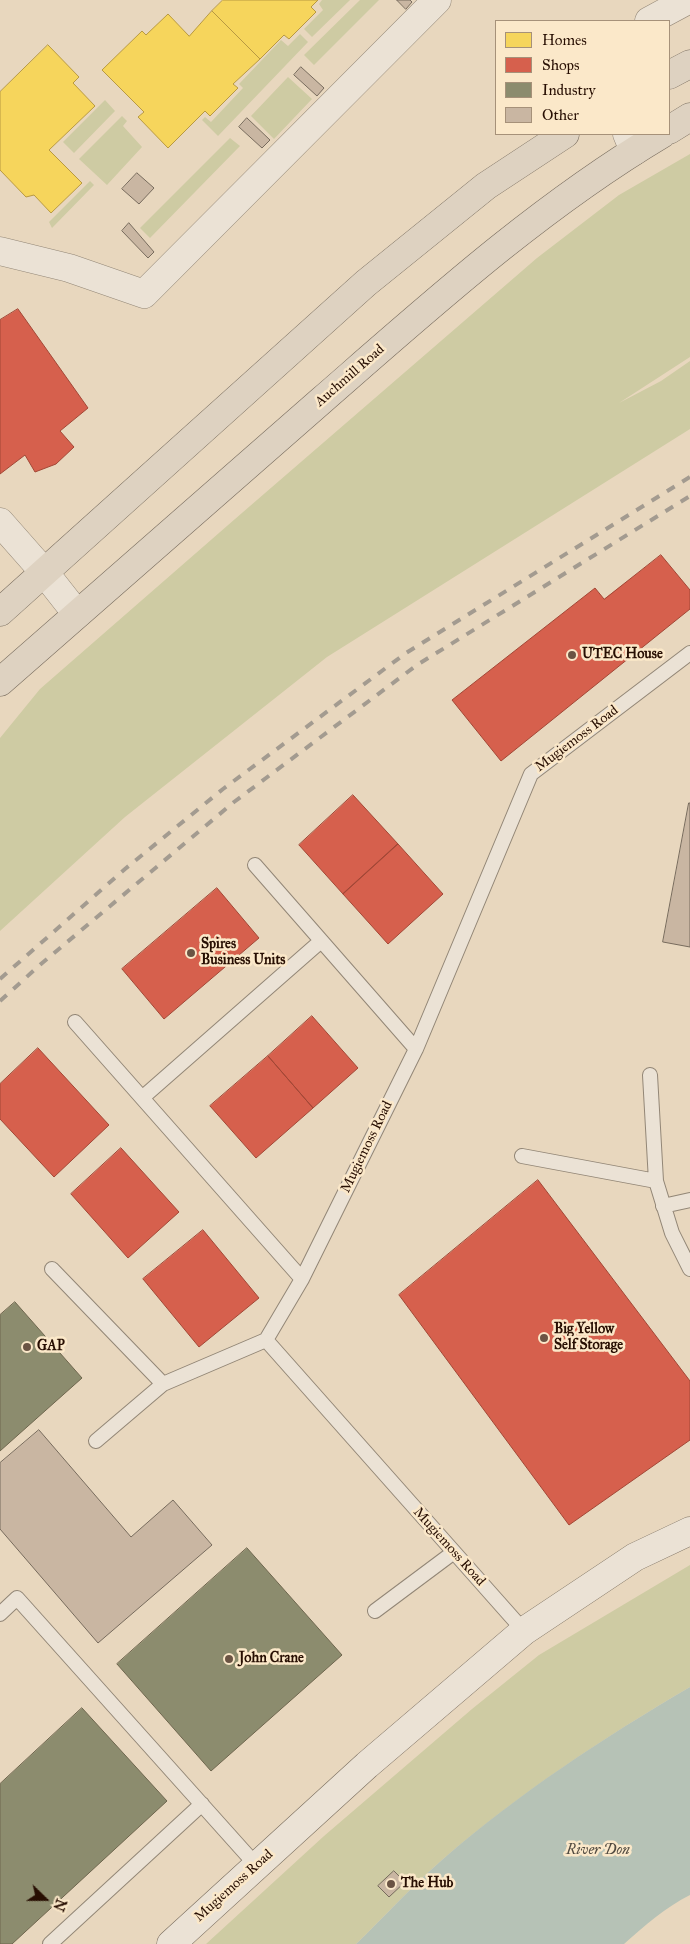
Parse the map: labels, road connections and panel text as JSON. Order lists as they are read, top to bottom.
{
  "streets": {
    "main road": ["Auchmill Road"],
    "street": ["Mugiemoss Road"]
  },
  "water": ["River Don"],
  "places": [
    "UTEC House",
    "Spires Business Units",
    "Big Yellow Self Storage",
    "GAP",
    "John Crane",
    "The Hub"
  ],
  "legend": [
    "Homes",
    "Shops",
    "Industry",
    "Other"
  ],
  "north": "right"
}
